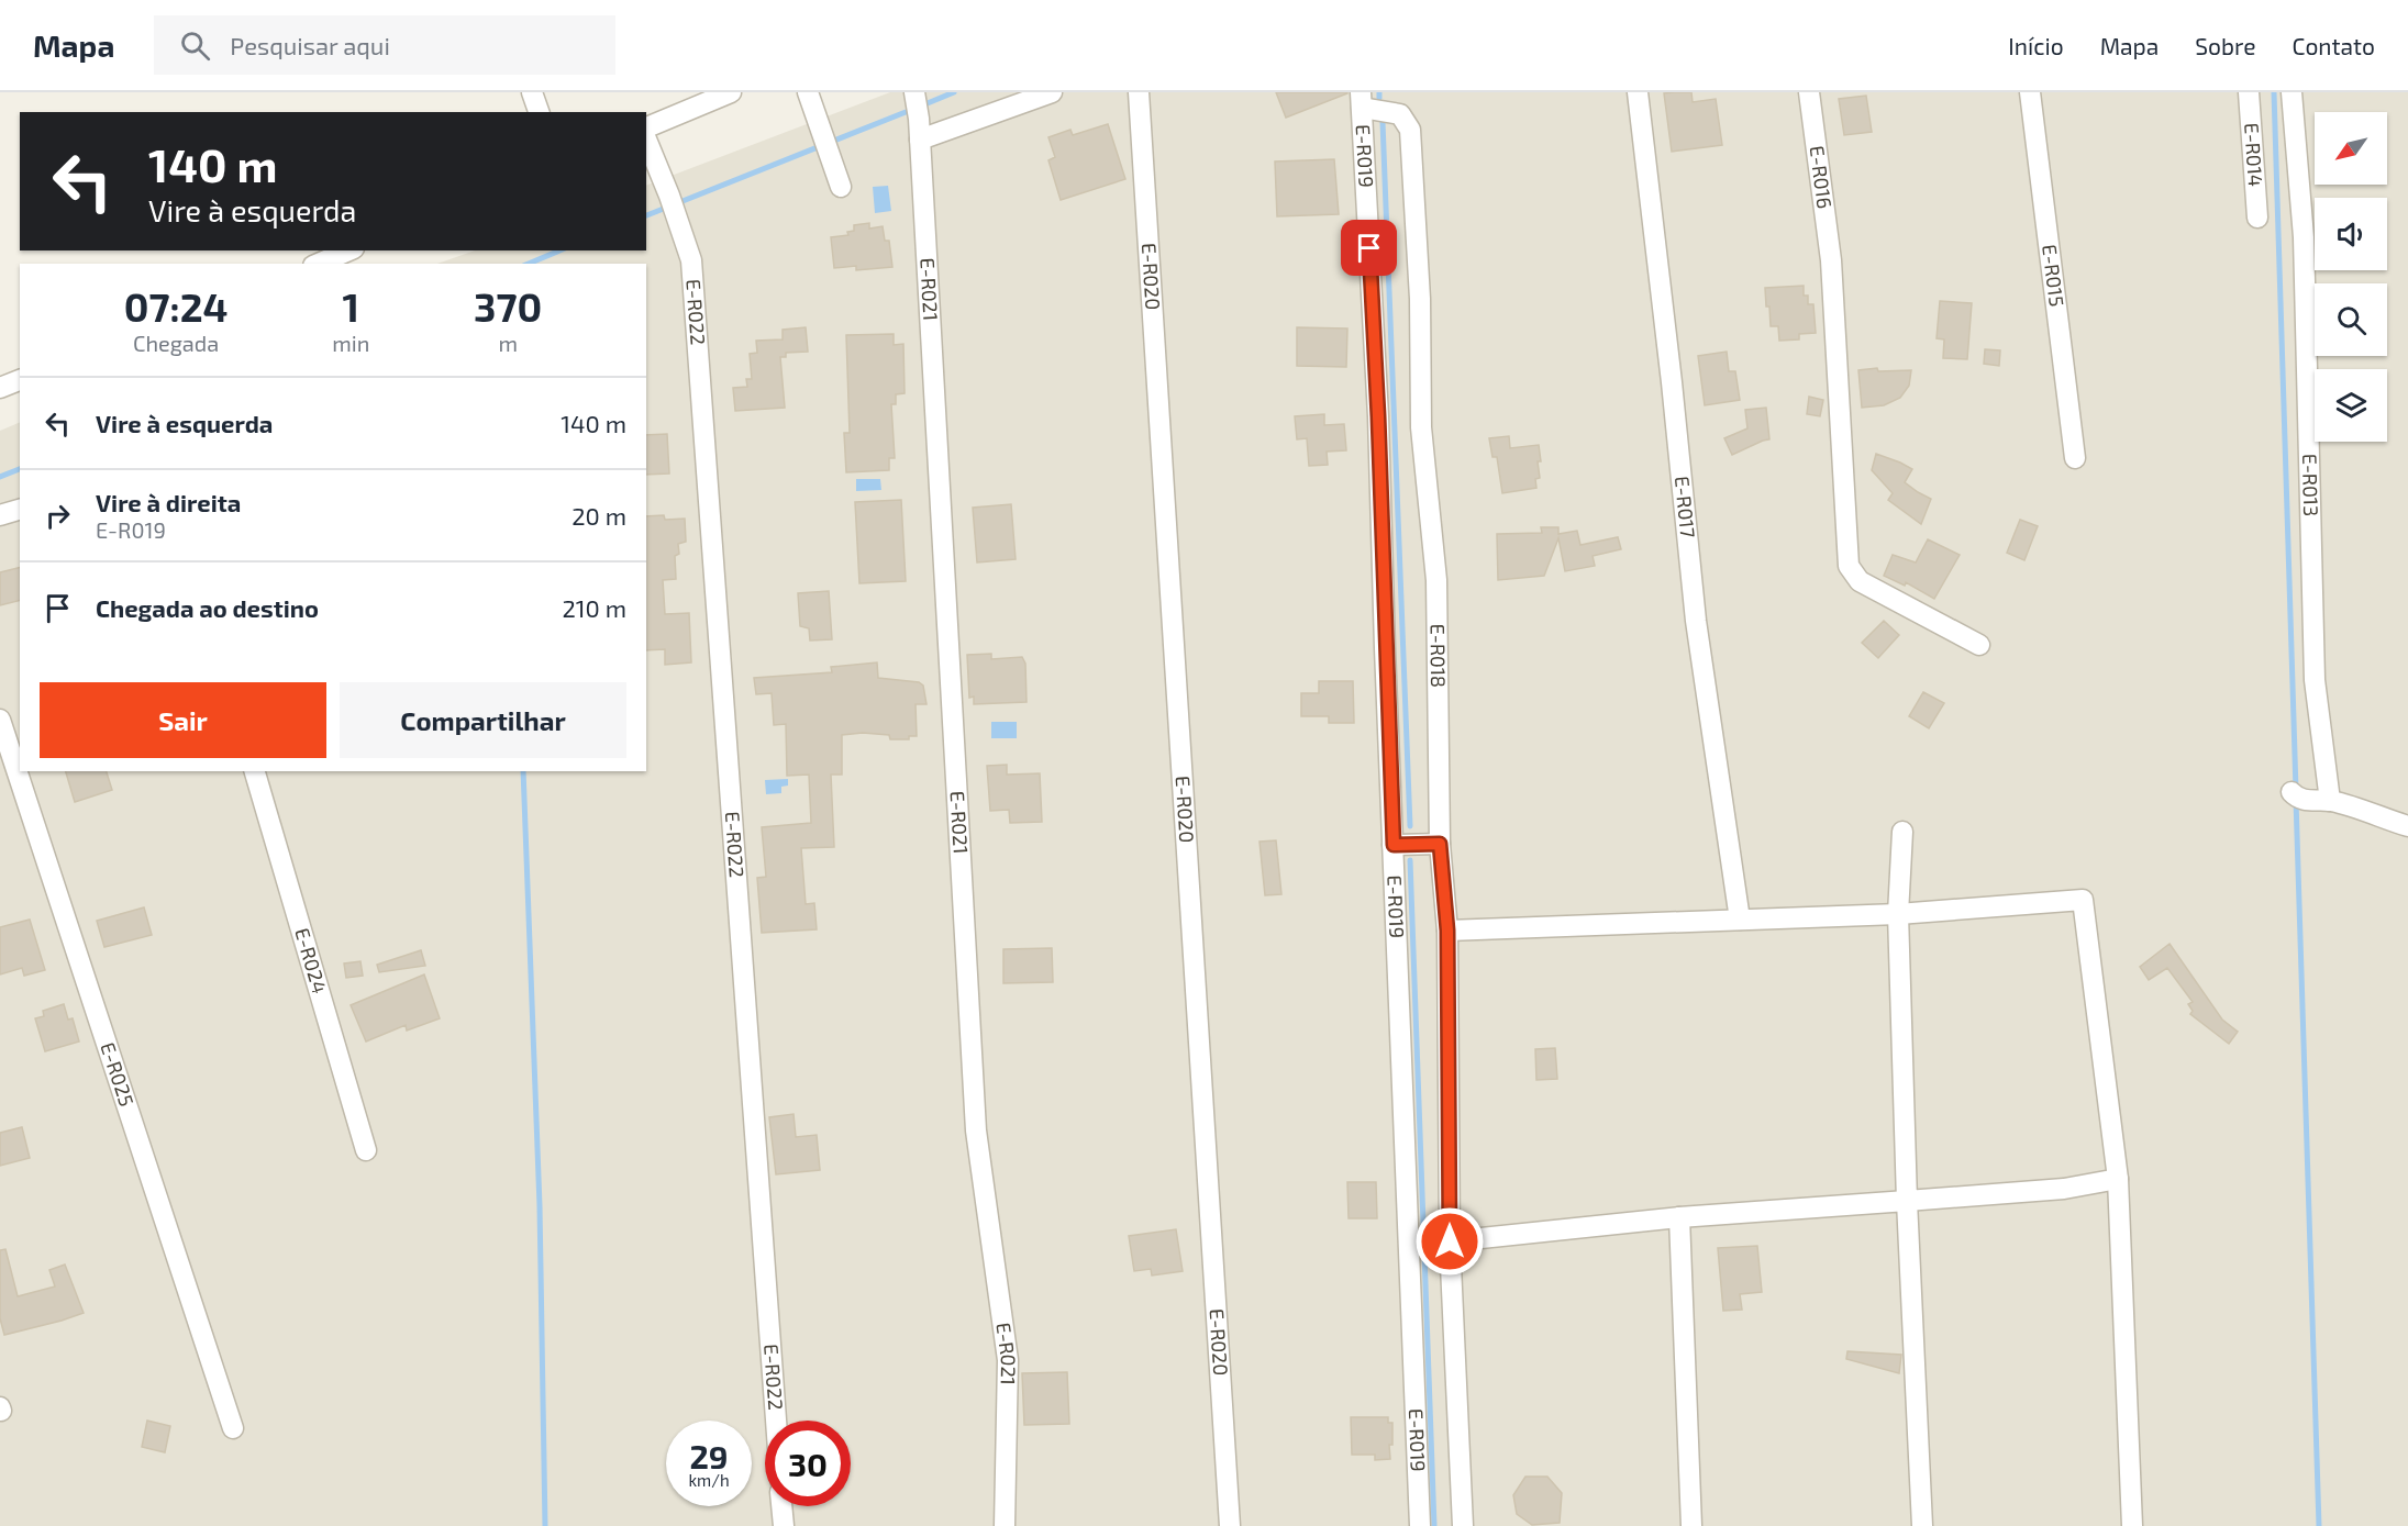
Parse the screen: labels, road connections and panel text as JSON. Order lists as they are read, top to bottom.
{
  "streets": {
    "street": [
      "E-R014",
      "E-R019",
      "E-R016",
      "E-R015",
      "E-R020",
      "E-R021",
      "E-R022",
      "E-R013",
      "E-R017",
      "E-R018",
      "E-R024",
      "E-R025"
    ]
  },
  "crossings": [
    ["E-R019", "E-R018"]
  ],
  "north": "bottom left",
  "page": {
    "header": "Mapa",
    "search": "Pesquisar aqui",
    "nav": [
      "Início",
      "Mapa",
      "Sobre",
      "Contato"
    ],
    "turn": ["140 m", "Vire à esquerda"],
    "eta": [
      "07:24",
      "Chegada",
      "1",
      "min",
      "370",
      "m"
    ],
    "list": [
      {
        "name": "Vire à esquerda",
        "value": "140 m"
      },
      {
        "name": "Vire à direita",
        "note": "E-R019",
        "value": "20 m"
      },
      {
        "name": "Chegada ao destino",
        "value": "210 m"
      }
    ],
    "buttons": ["Sair", "Compartilhar"],
    "speed": "29 km/h",
    "limit": "30"
  }
}
